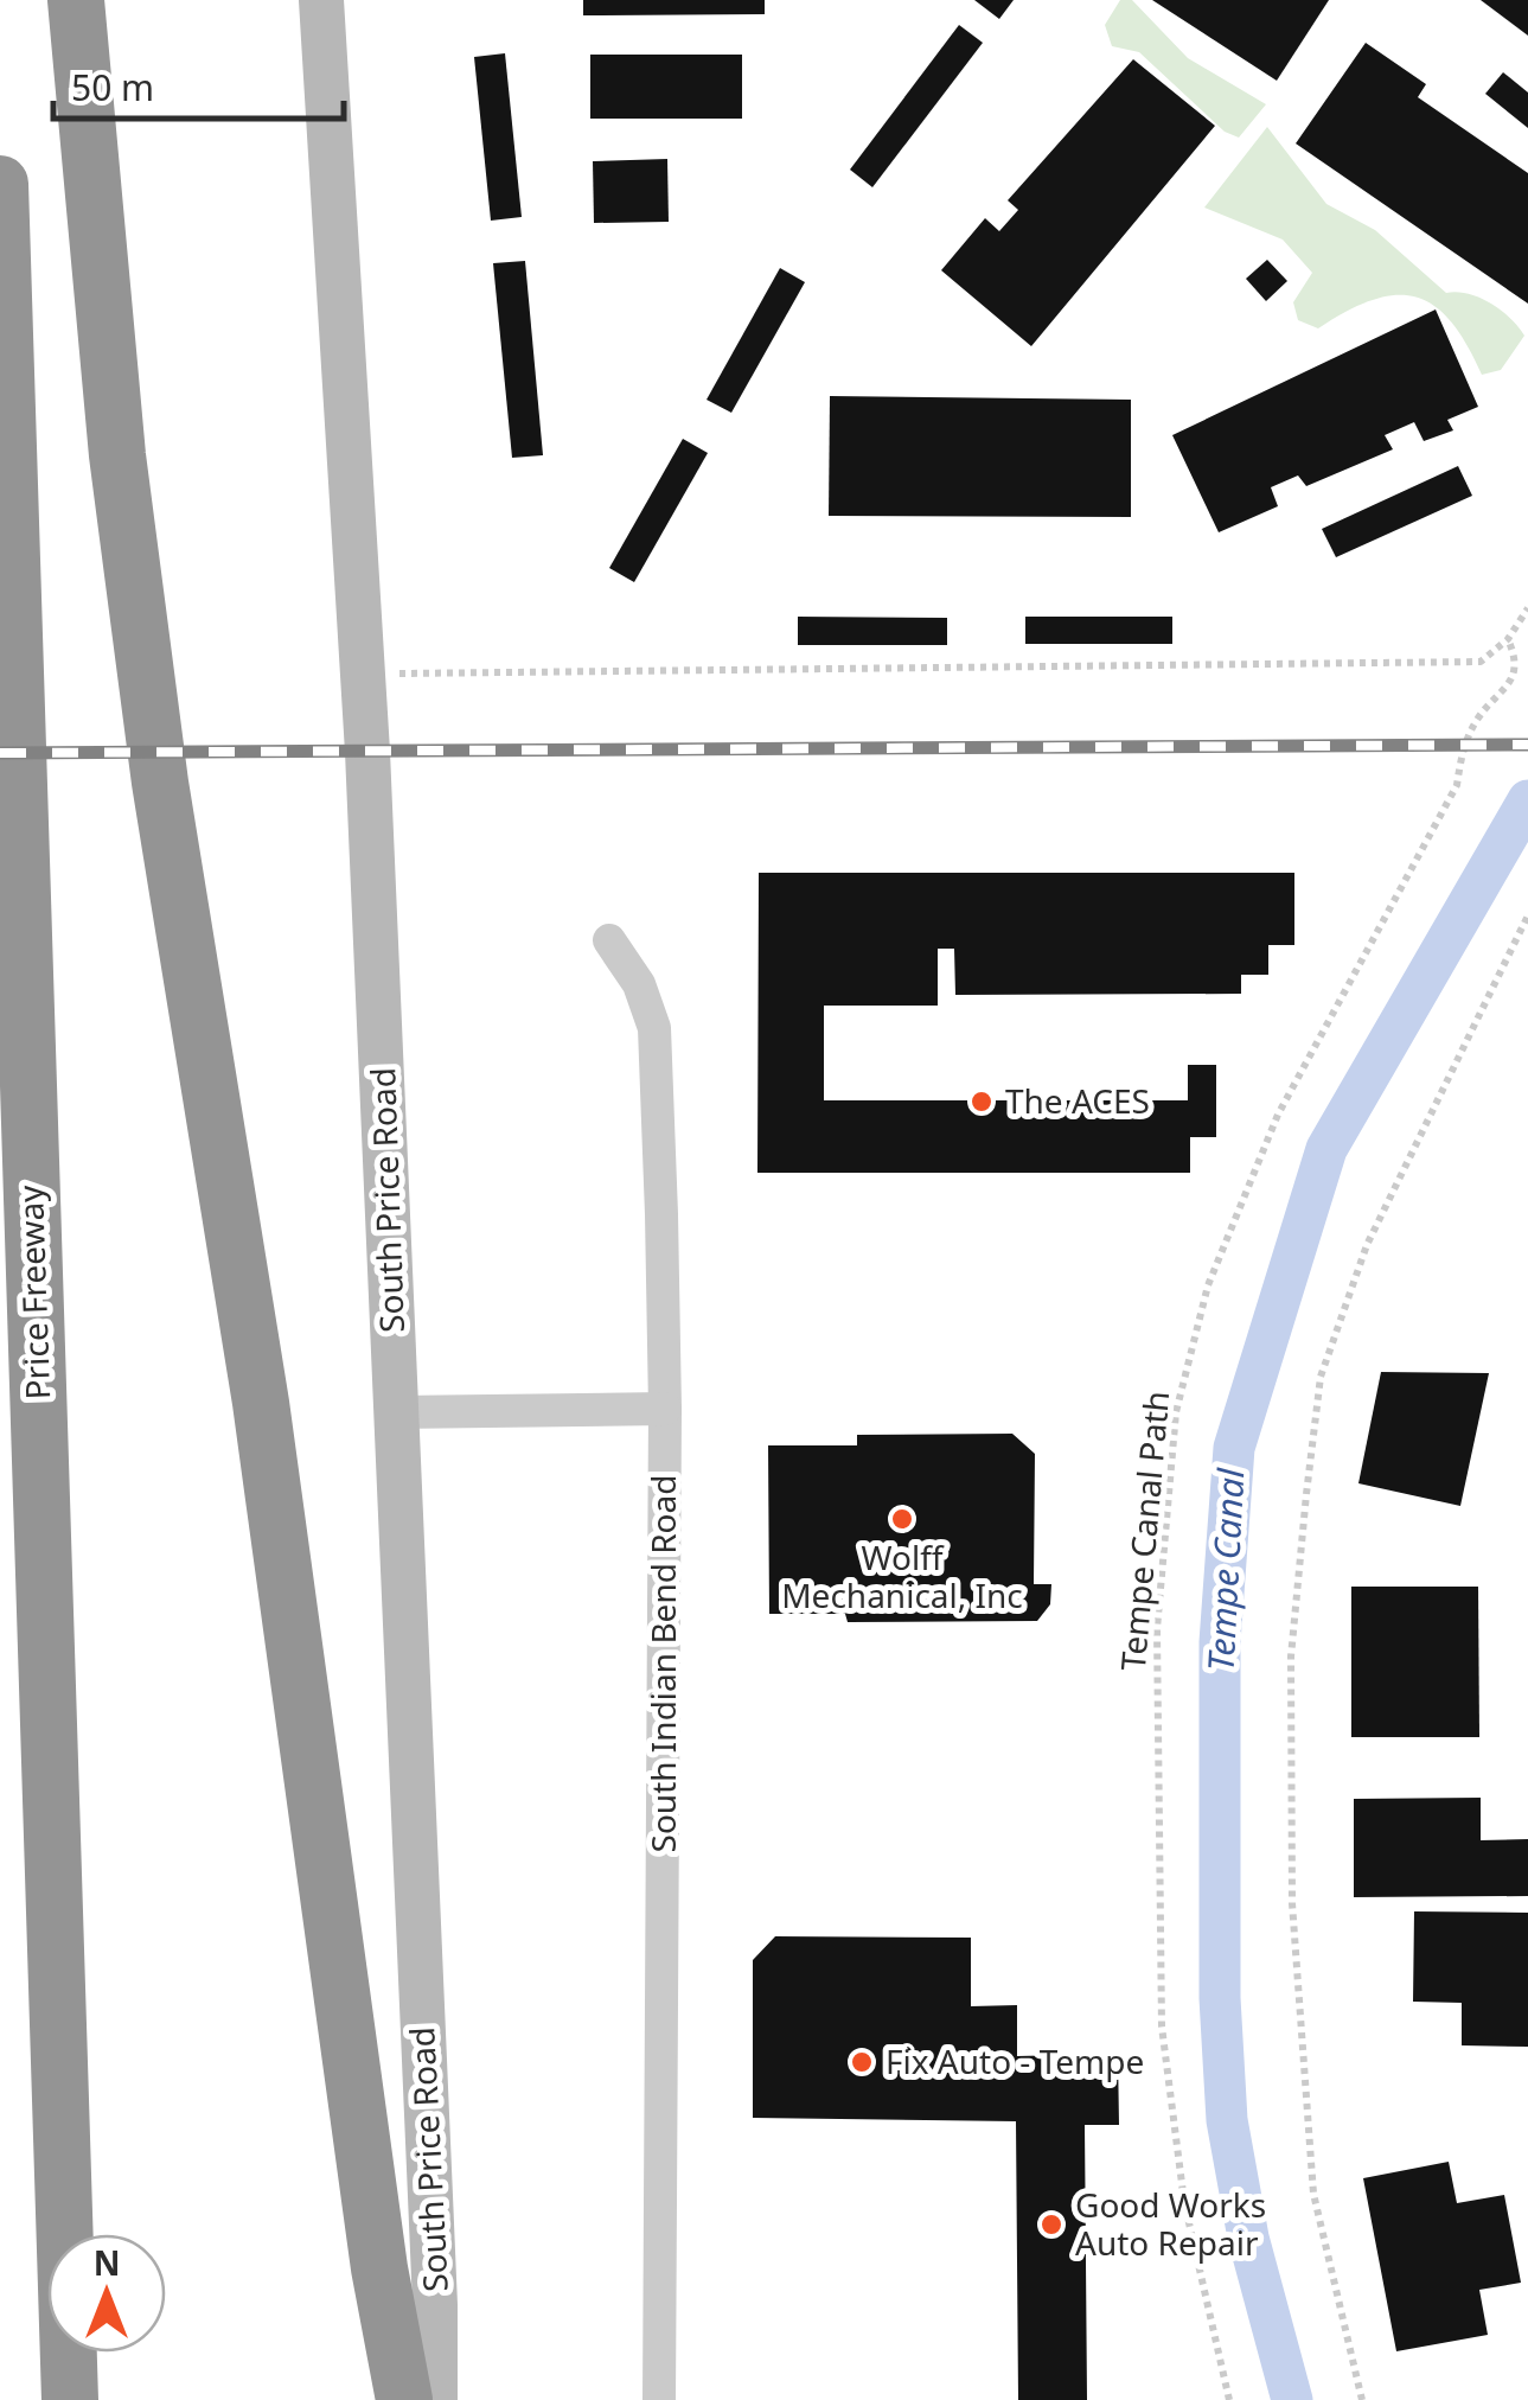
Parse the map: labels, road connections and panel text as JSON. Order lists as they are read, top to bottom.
{
  "streets": {
    "highway": ["Price Freeway"],
    "main road": ["South Price Road"],
    "street": ["South Indian Bend Road"],
    "path": ["Tempe Canal Path"]
  },
  "water": ["Tempe Canal"],
  "places": [
    "The ACES",
    "Wolff Mechanical, Inc",
    "Fix Auto - Tempe",
    "Good Works Auto Repair"
  ],
  "scale_bar": "50 m",
  "north": "top"
}
